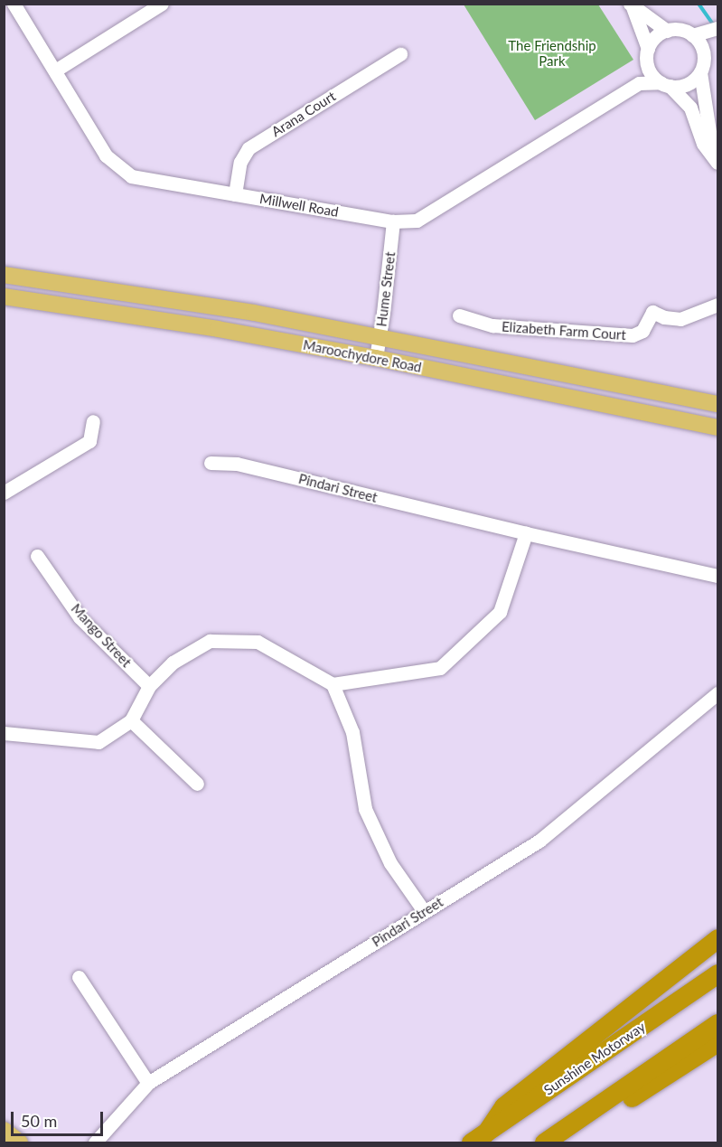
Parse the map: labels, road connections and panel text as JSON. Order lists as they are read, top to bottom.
{
  "streets": {
    "highway": ["Sunshine Motorway"],
    "main road": ["Maroochydore Road"],
    "street": [
      "Arana Court",
      "Millwell Road",
      "Hume Street",
      "Elizabeth Farm Court",
      "Pindari Street",
      "Mango Street"
    ]
  },
  "crossings": [
    ["Arana Court", "Millwell Road"],
    ["Millwell Road", "Hume Street"],
    ["Hume Street", "Maroochydore Road"]
  ],
  "parks": ["The Friendship Park"],
  "scale_bar": "50 m"
}
